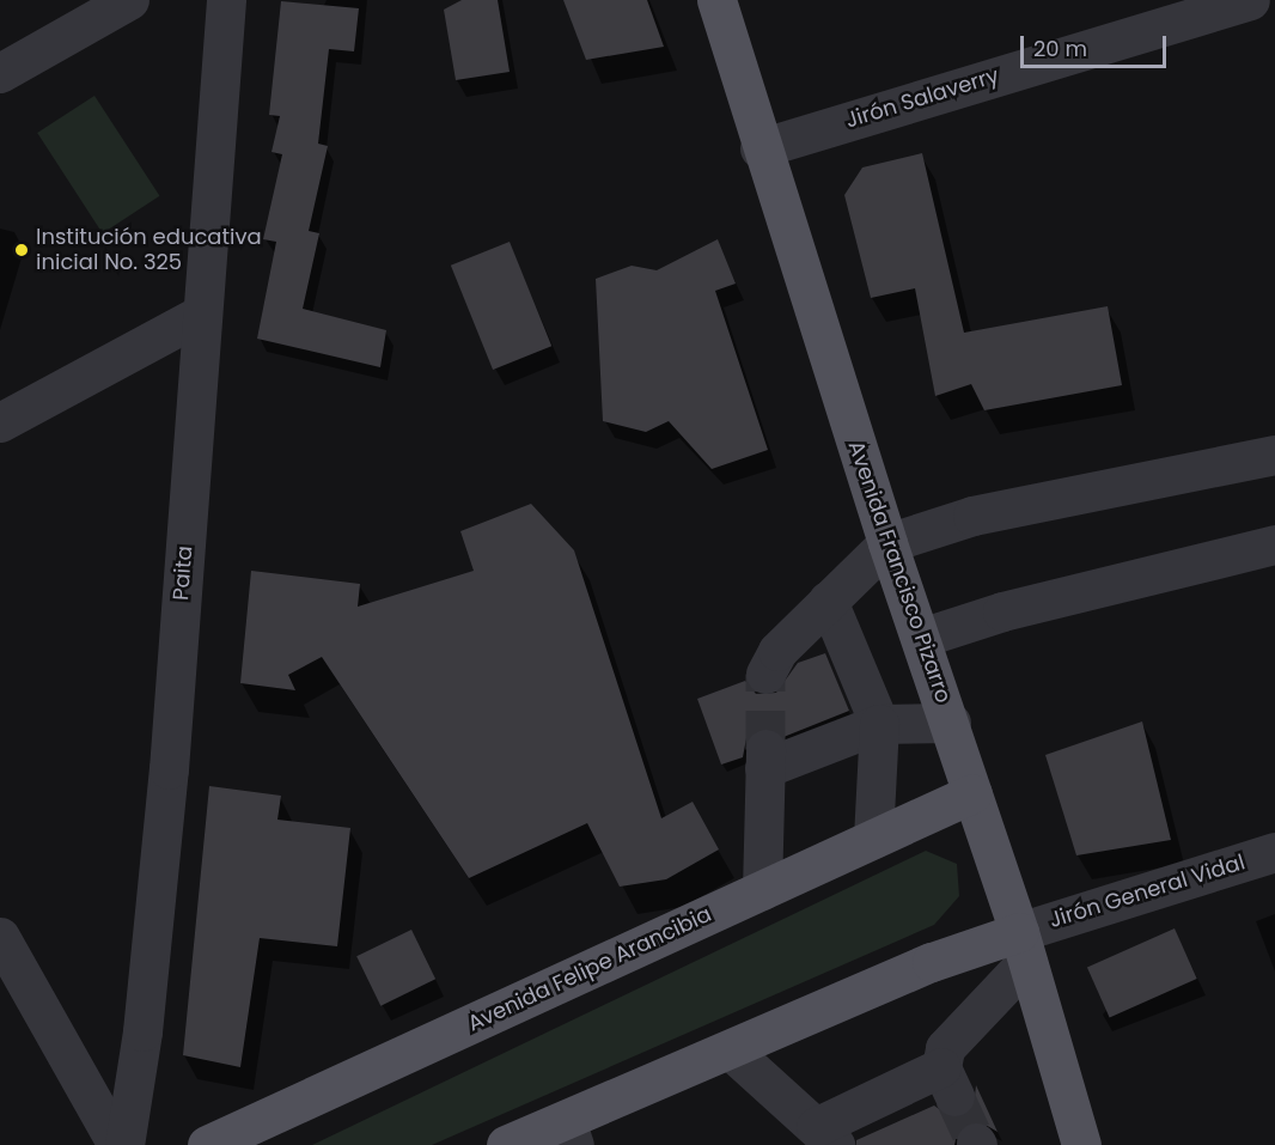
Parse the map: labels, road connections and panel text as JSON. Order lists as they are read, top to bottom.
{
  "streets": {
    "main road": ["Avenida Francisco Pizarro", "Avenida Felipe Arancibia"],
    "street": ["Jirón Salaverry", "Paita", "Jirón General Vidal"]
  },
  "crossings": [
    ["Jirón Salaverry", "Avenida Francisco Pizarro"],
    ["Avenida Francisco Pizarro", "Jirón General Vidal"],
    ["Avenida Francisco Pizarro", "Avenida Felipe Arancibia"]
  ],
  "places": ["Institución educativa inicial No. 325"],
  "scale_bar": "20 m"
}
